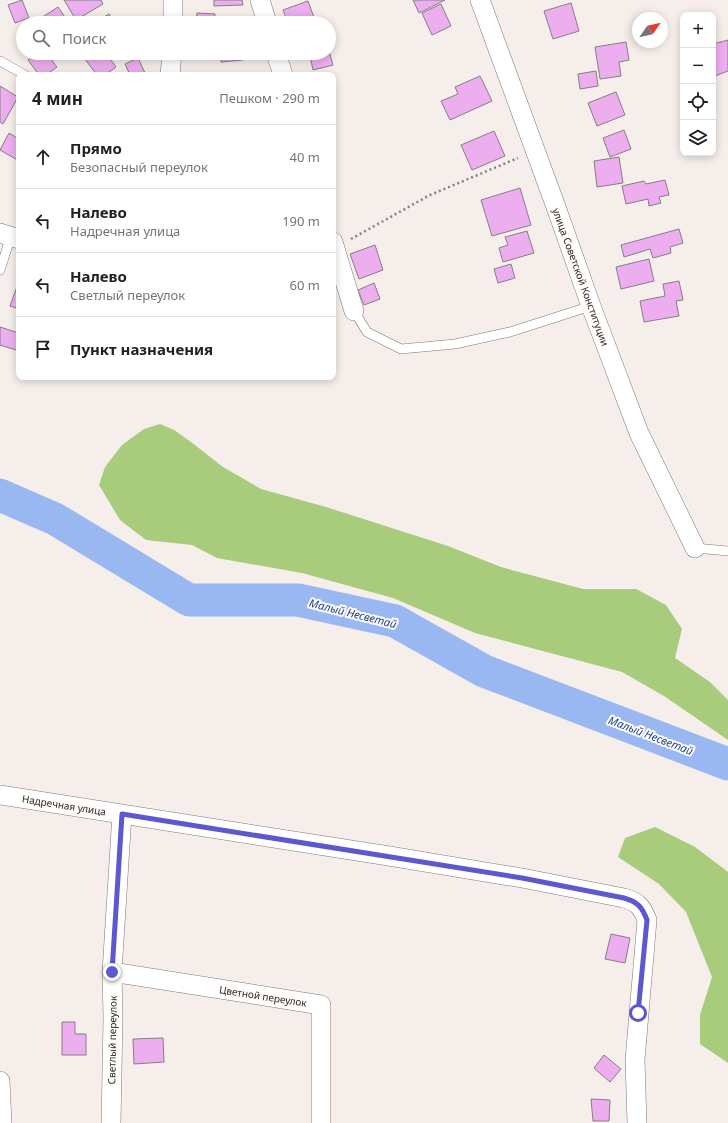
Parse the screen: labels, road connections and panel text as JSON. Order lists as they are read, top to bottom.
{
  "streets": {
    "street": [
      "улица Советской Конституции",
      "Надречная улица",
      "Цветной переулок",
      "Светлый переулок"
    ]
  },
  "crossings": [
    ["Надречная улица", "Светлый переулок"],
    ["Цветной переулок", "Светлый переулок"]
  ],
  "water": ["Малый Несветай"],
  "north": "top right",
  "page": {
    "map_buttons": ["+", "−"],
    "search": "Поиск",
    "heading": ["4 мин", "Пешком · 290 m"],
    "list": [
      ["Прямо", "Безопасный переулок", "40 m"],
      ["Налево", "Надречная улица", "190 m"],
      ["Налево", "Светлый переулок", "60 m"],
      "Пункт назначения"
    ]
  }
}
